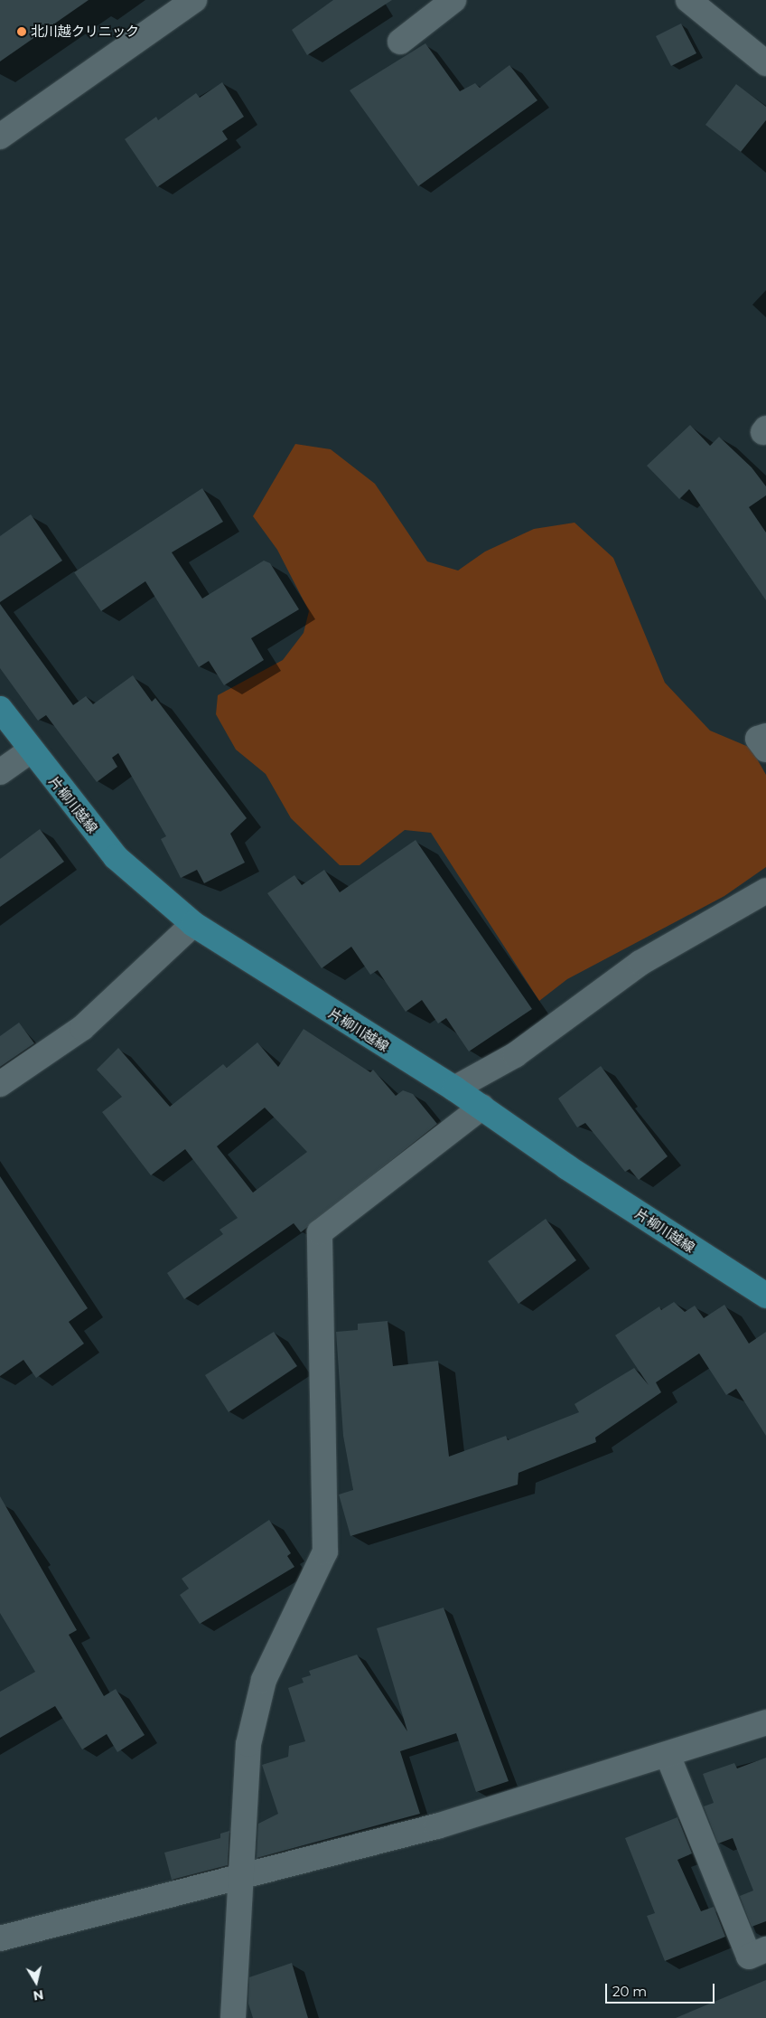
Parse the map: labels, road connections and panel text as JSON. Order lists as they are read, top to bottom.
{
  "streets": {
    "main road": ["片柳川越線"]
  },
  "places": ["北川越クリニック"],
  "scale_bar": "20 m",
  "north": "bottom"
}
